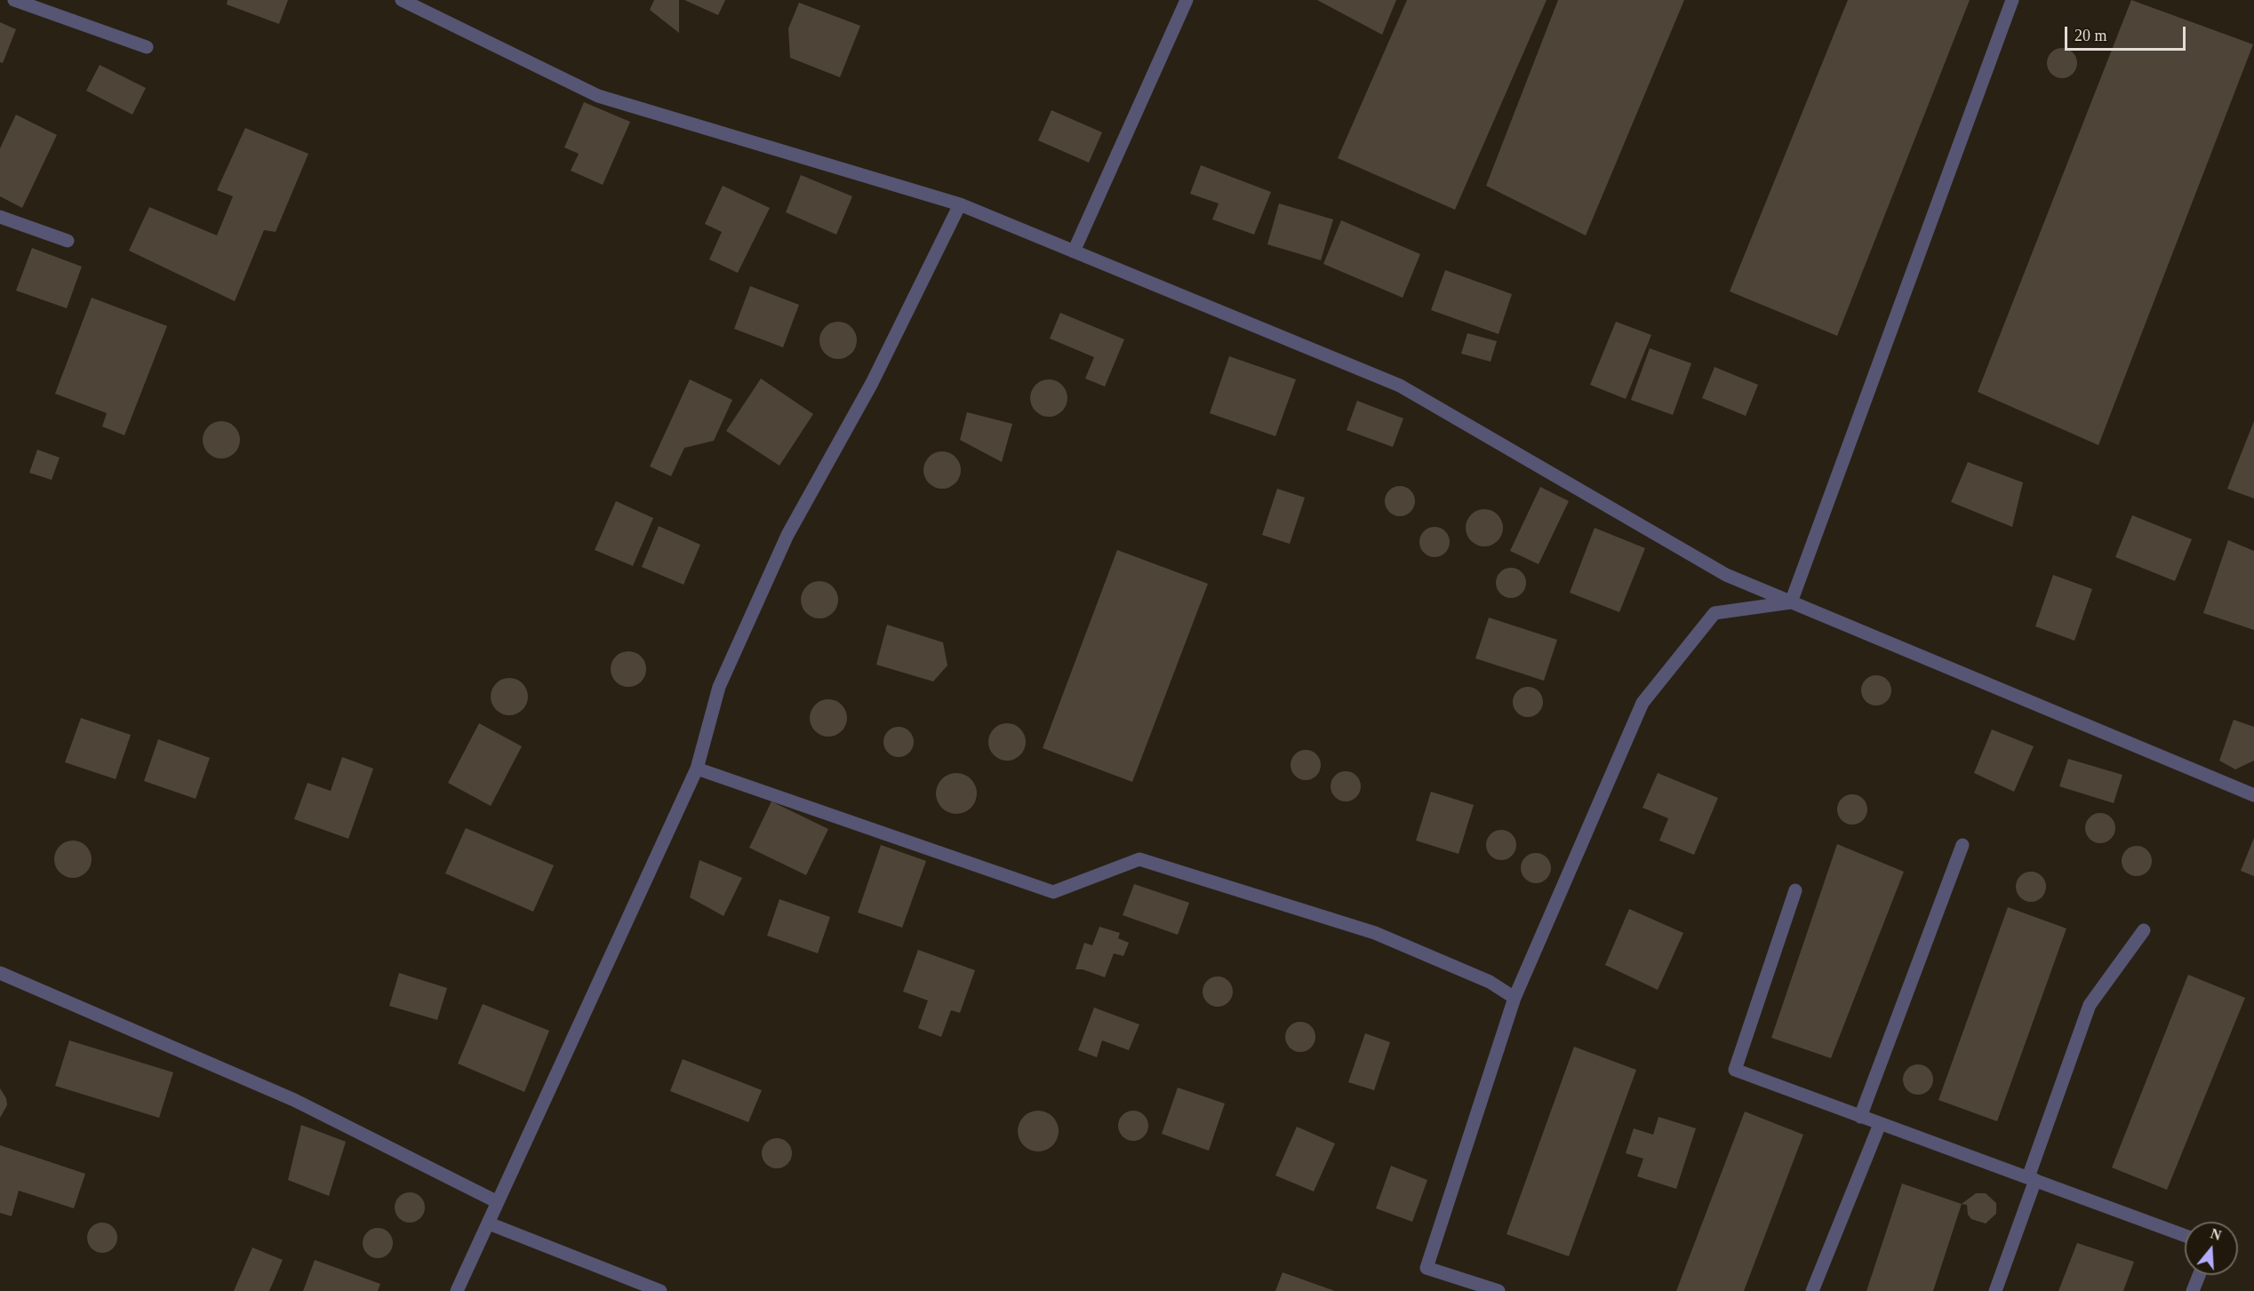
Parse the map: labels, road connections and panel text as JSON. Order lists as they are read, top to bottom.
{
  "scale_bar": "20 m",
  "north": "top"
}
